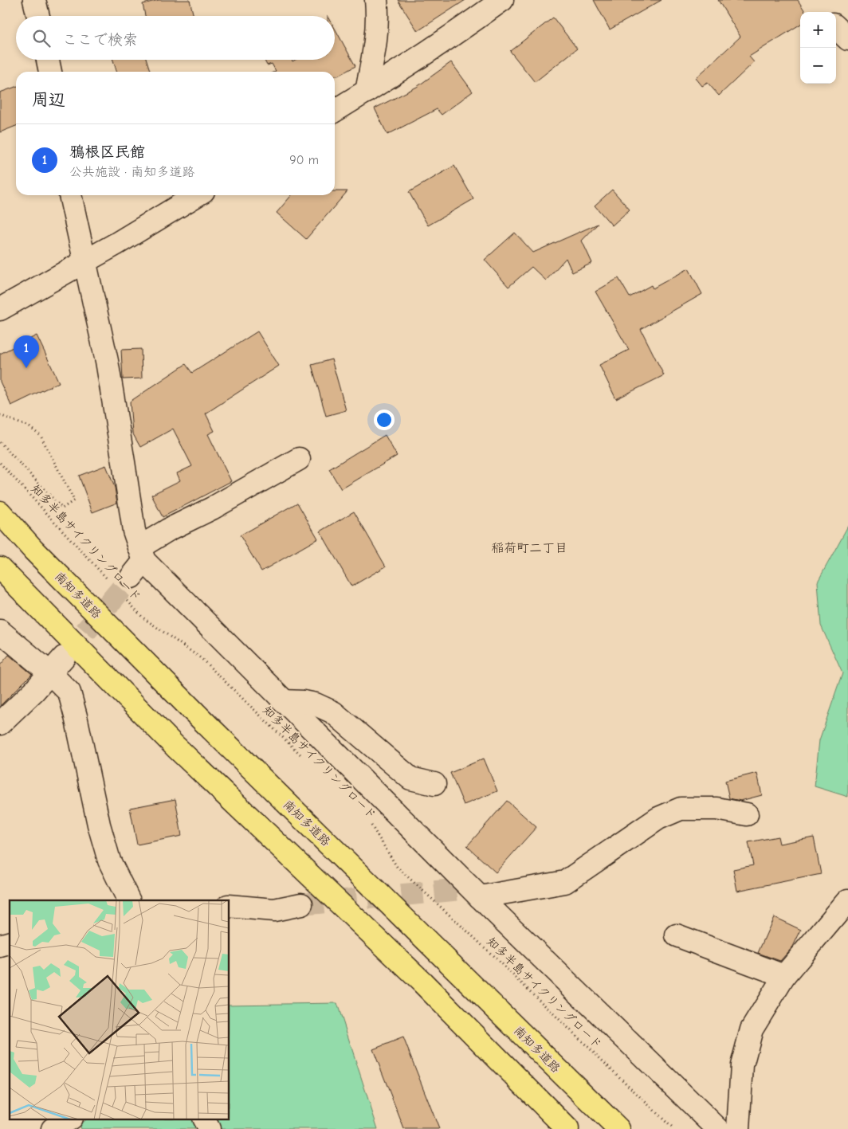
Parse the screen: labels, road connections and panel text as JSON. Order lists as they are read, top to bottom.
{
  "streets": {
    "highway": ["南知多道路"],
    "path": ["知多半島サイクリングロード"]
  },
  "districts": ["稲荷町二丁目"],
  "page": {
    "map_buttons": ["+", "−"],
    "search": "ここで検索",
    "heading": "周辺",
    "list": [
      {
        "mark": "1",
        "name": "鴉根区民館",
        "note": "公共施設 · 南知多道路",
        "value": "90 m"
      }
    ],
    "pins": "1"
  }
}
